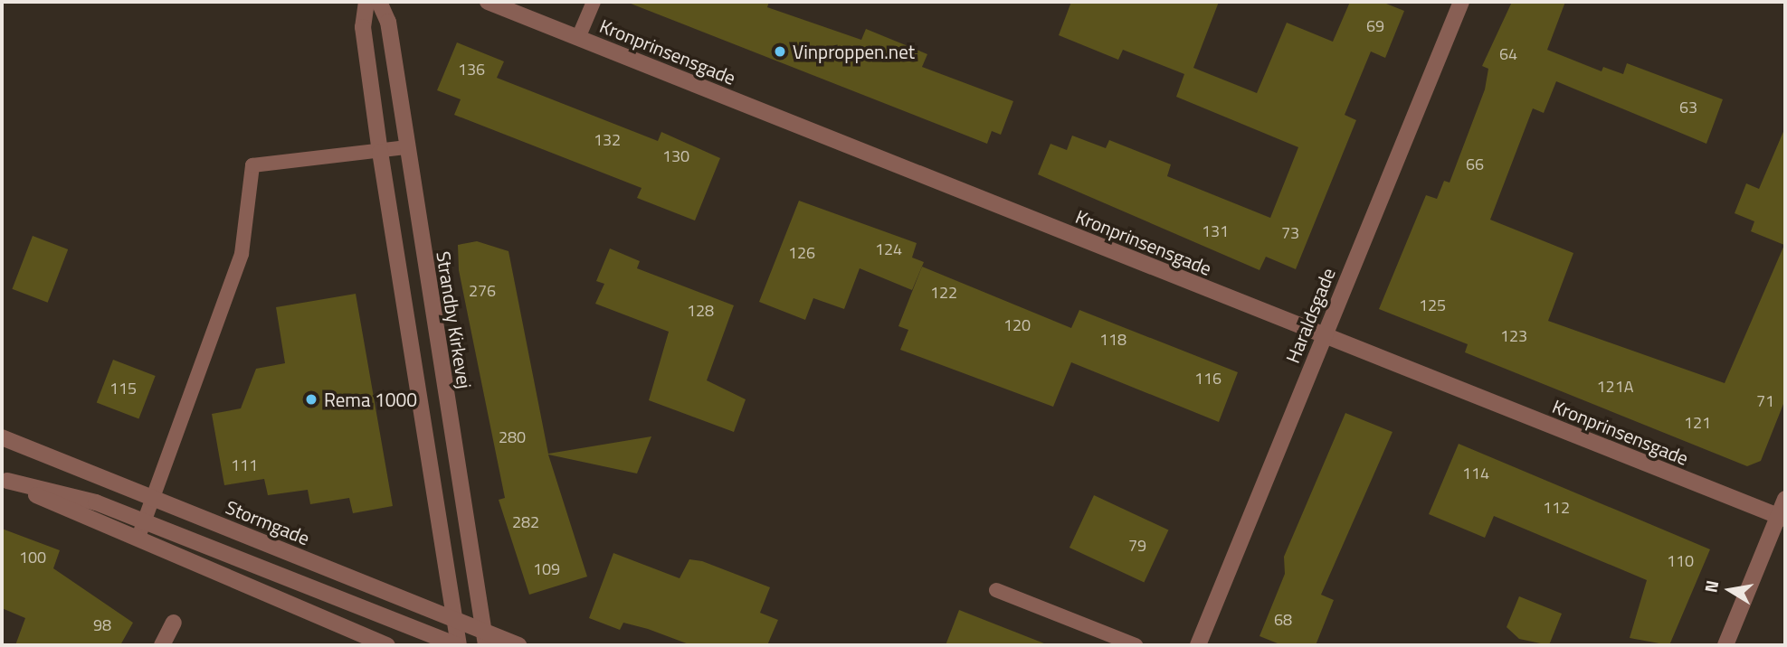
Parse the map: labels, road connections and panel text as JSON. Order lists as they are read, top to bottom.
{
  "streets": {
    "street": [
      "Kronprinsensgade",
      "Haraldsgade",
      "Strandby Kirkevej",
      "Stormgade"
    ]
  },
  "crossings": [
    ["Kronprinsensgade", "Haraldsgade"],
    ["Strandby Kirkevej", "Stormgade"]
  ],
  "places": ["Vinproppen.net", "Rema 1000"],
  "house_numbers": [
    "69",
    "64",
    "136",
    "63",
    "132",
    "130",
    "66",
    "131",
    "73",
    "124",
    "126",
    "276",
    "122",
    "125",
    "128",
    "120",
    "123",
    "118",
    "116",
    "121A",
    "115",
    "71",
    "121",
    "280",
    "111",
    "114",
    "112",
    "282",
    "79",
    "100",
    "110",
    "109",
    "68",
    "98"
  ],
  "north": "left"
}
